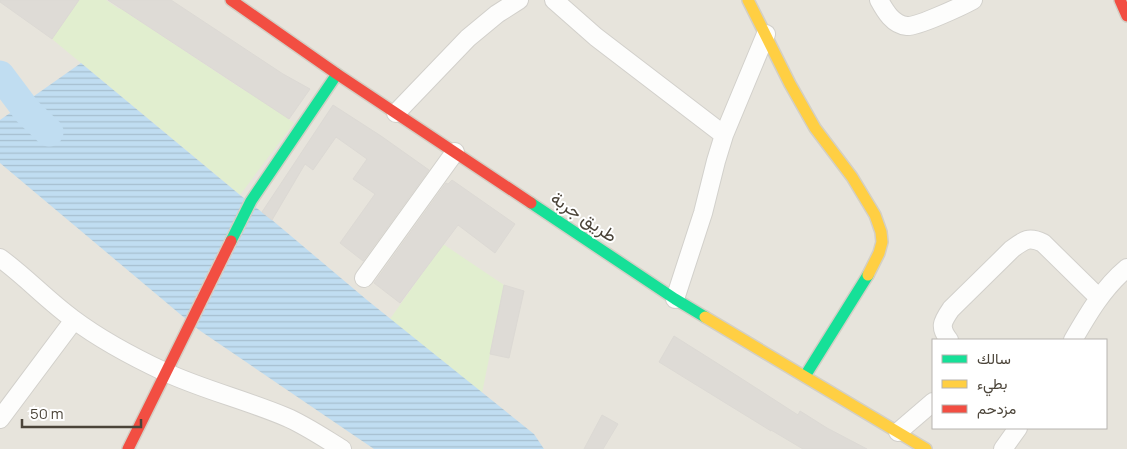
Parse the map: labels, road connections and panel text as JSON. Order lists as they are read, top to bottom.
{
  "streets": {
    "street": ["طريق جربة"]
  },
  "legend": ["سالك", "بطيء", "مزدحم"],
  "scale_bar": "50 m"
}
